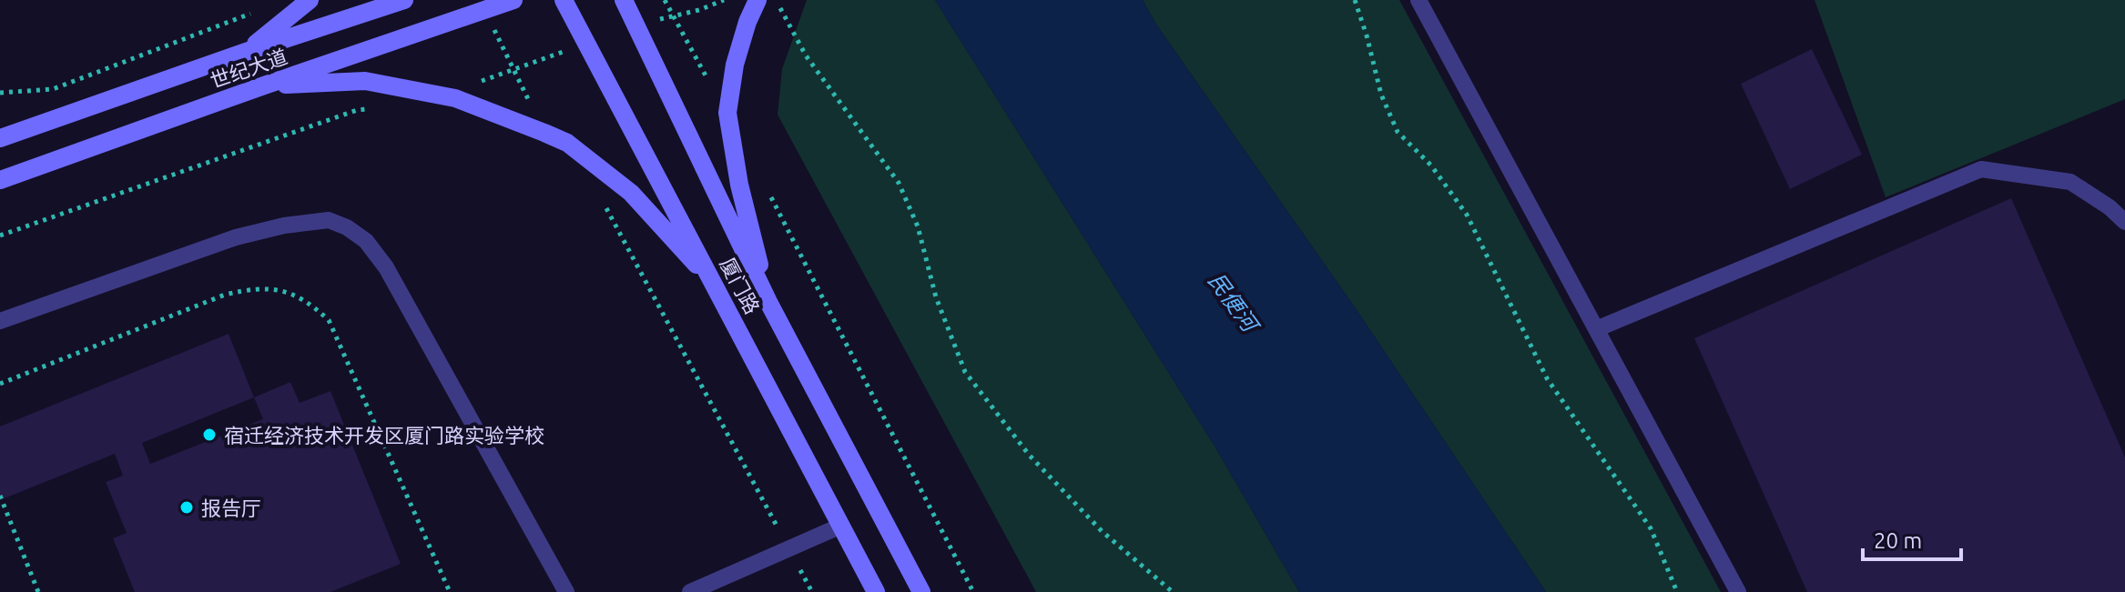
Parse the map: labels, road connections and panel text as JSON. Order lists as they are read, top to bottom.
{
  "streets": {
    "street": ["世纪大道", "厦门路"]
  },
  "water": ["民便河"],
  "places": ["宿迁经济技术开发区厦门路实验学校", "报告厅"],
  "scale_bar": "20 m"
}
